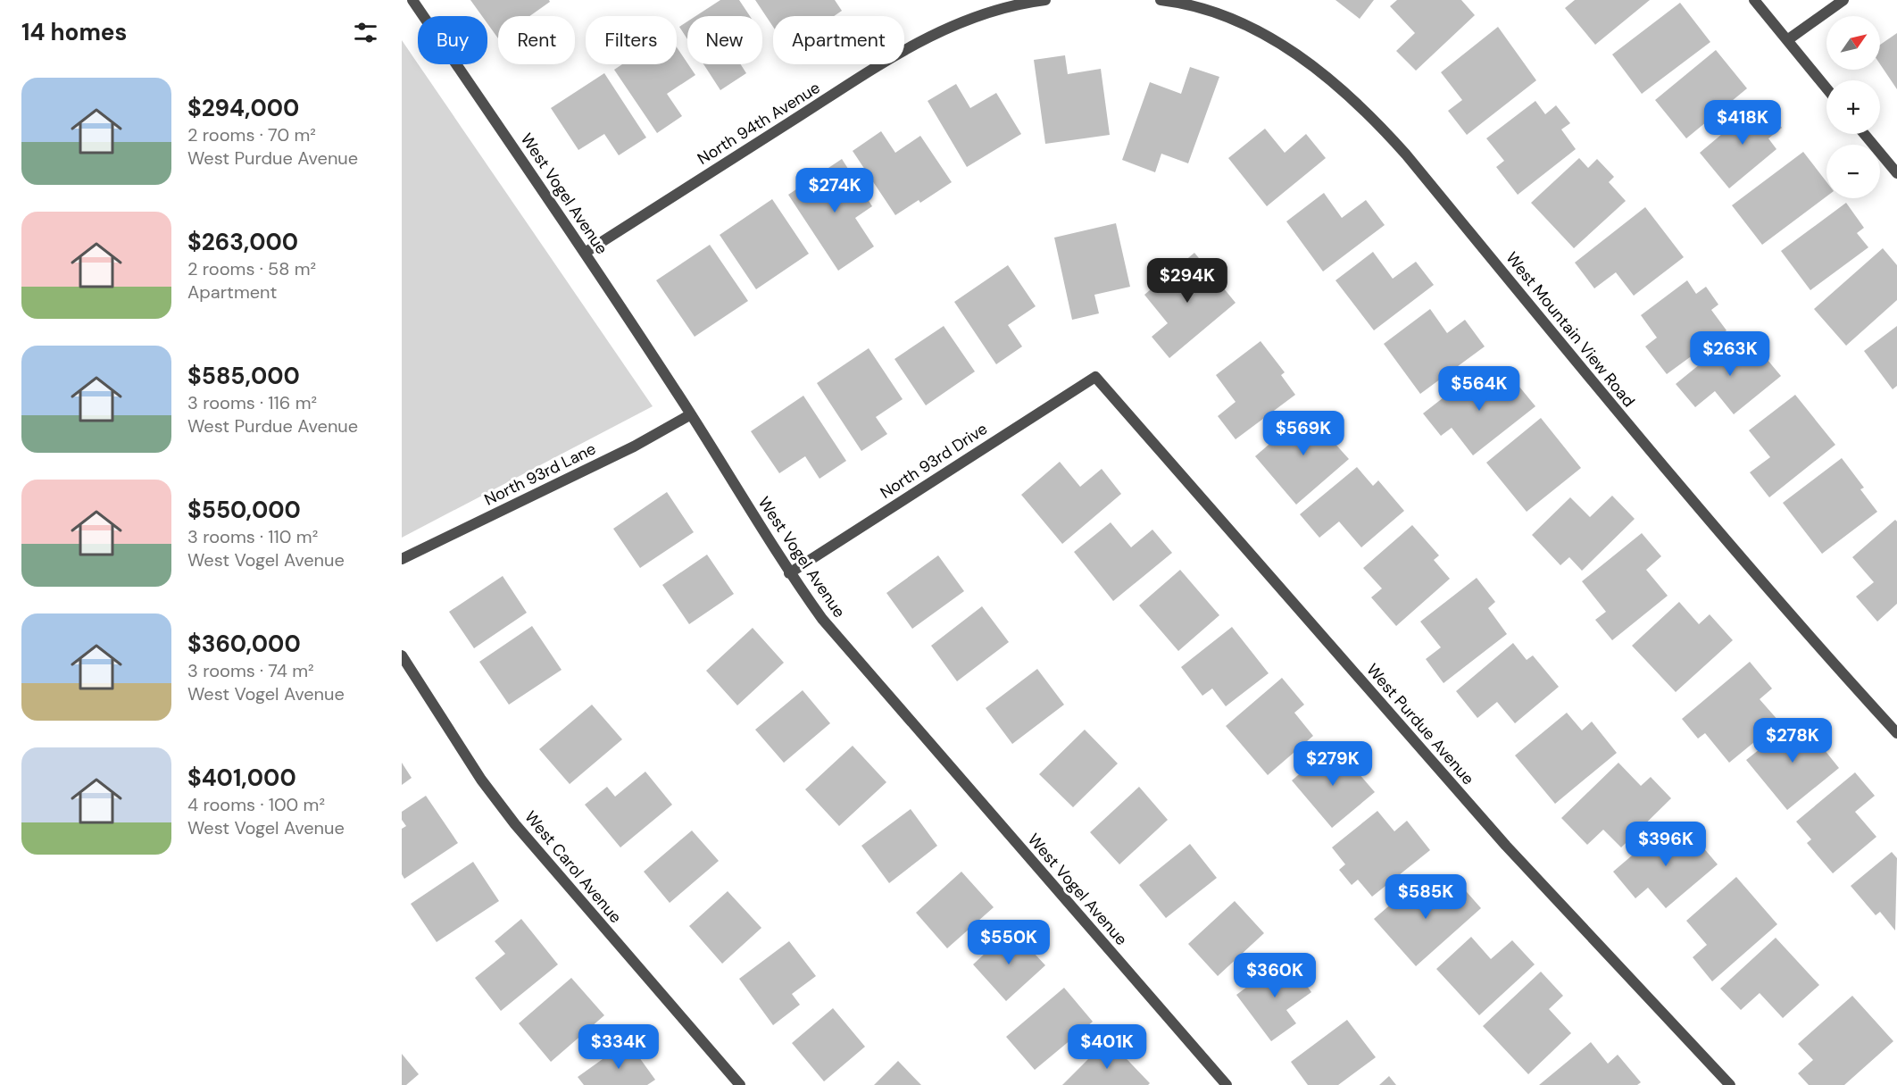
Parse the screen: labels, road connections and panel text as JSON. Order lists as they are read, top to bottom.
{
  "streets": {
    "street": [
      "North 94th Avenue",
      "West Vogel Avenue",
      "West Mountain View Road",
      "North 93rd Drive",
      "North 93rd Lane",
      "West Purdue Avenue",
      "West Carol Avenue"
    ]
  },
  "crossings": [
    ["North 94th Avenue", "West Vogel Avenue"],
    ["West Vogel Avenue", "North 93rd Drive"],
    ["West Vogel Avenue", "North 93rd Lane"],
    ["North 93rd Drive", "West Purdue Avenue"]
  ],
  "north": "top right",
  "page": {
    "heading": "14 homes",
    "map_buttons": ["+", "−"],
    "chip": [
      "Buy",
      "Rent",
      "Filters",
      "New",
      "Apartment"
    ],
    "list": [
      {
        "name": "$294,000",
        "note": "2 rooms · 70 m² · West Purdue Avenue"
      },
      {
        "name": "$263,000",
        "note": "2 rooms · 58 m² · Apartment"
      },
      {
        "name": "$585,000",
        "note": "3 rooms · 116 m² · West Purdue Avenue"
      },
      {
        "name": "$550,000",
        "note": "3 rooms · 110 m² · West Vogel Avenue"
      },
      {
        "name": "$360,000",
        "note": "3 rooms · 74 m² · West Vogel Avenue"
      },
      {
        "name": "$401,000",
        "note": "4 rooms · 100 m² · West Vogel Avenue"
      }
    ],
    "price": [
      "$418K",
      "$274K",
      "$294K",
      "$263K",
      "$564K",
      "$569K",
      "$278K",
      "$279K",
      "$396K",
      "$585K",
      "$550K",
      "$360K",
      "$334K",
      "$401K"
    ]
  }
}
